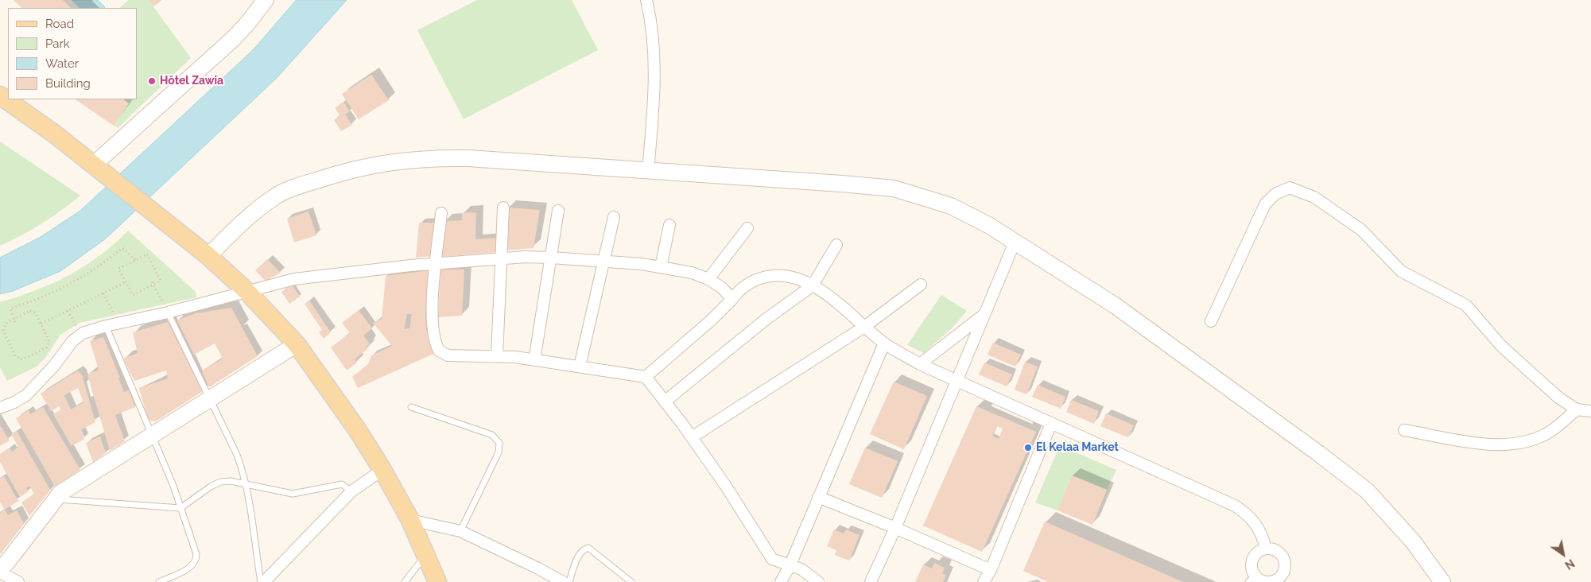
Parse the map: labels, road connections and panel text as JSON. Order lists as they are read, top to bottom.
{
  "places": ["Hôtel Zawia", "El Kelaa Market"],
  "legend": [
    "Road",
    "Park",
    "Water",
    "Building"
  ],
  "north": "bottom right"
}
